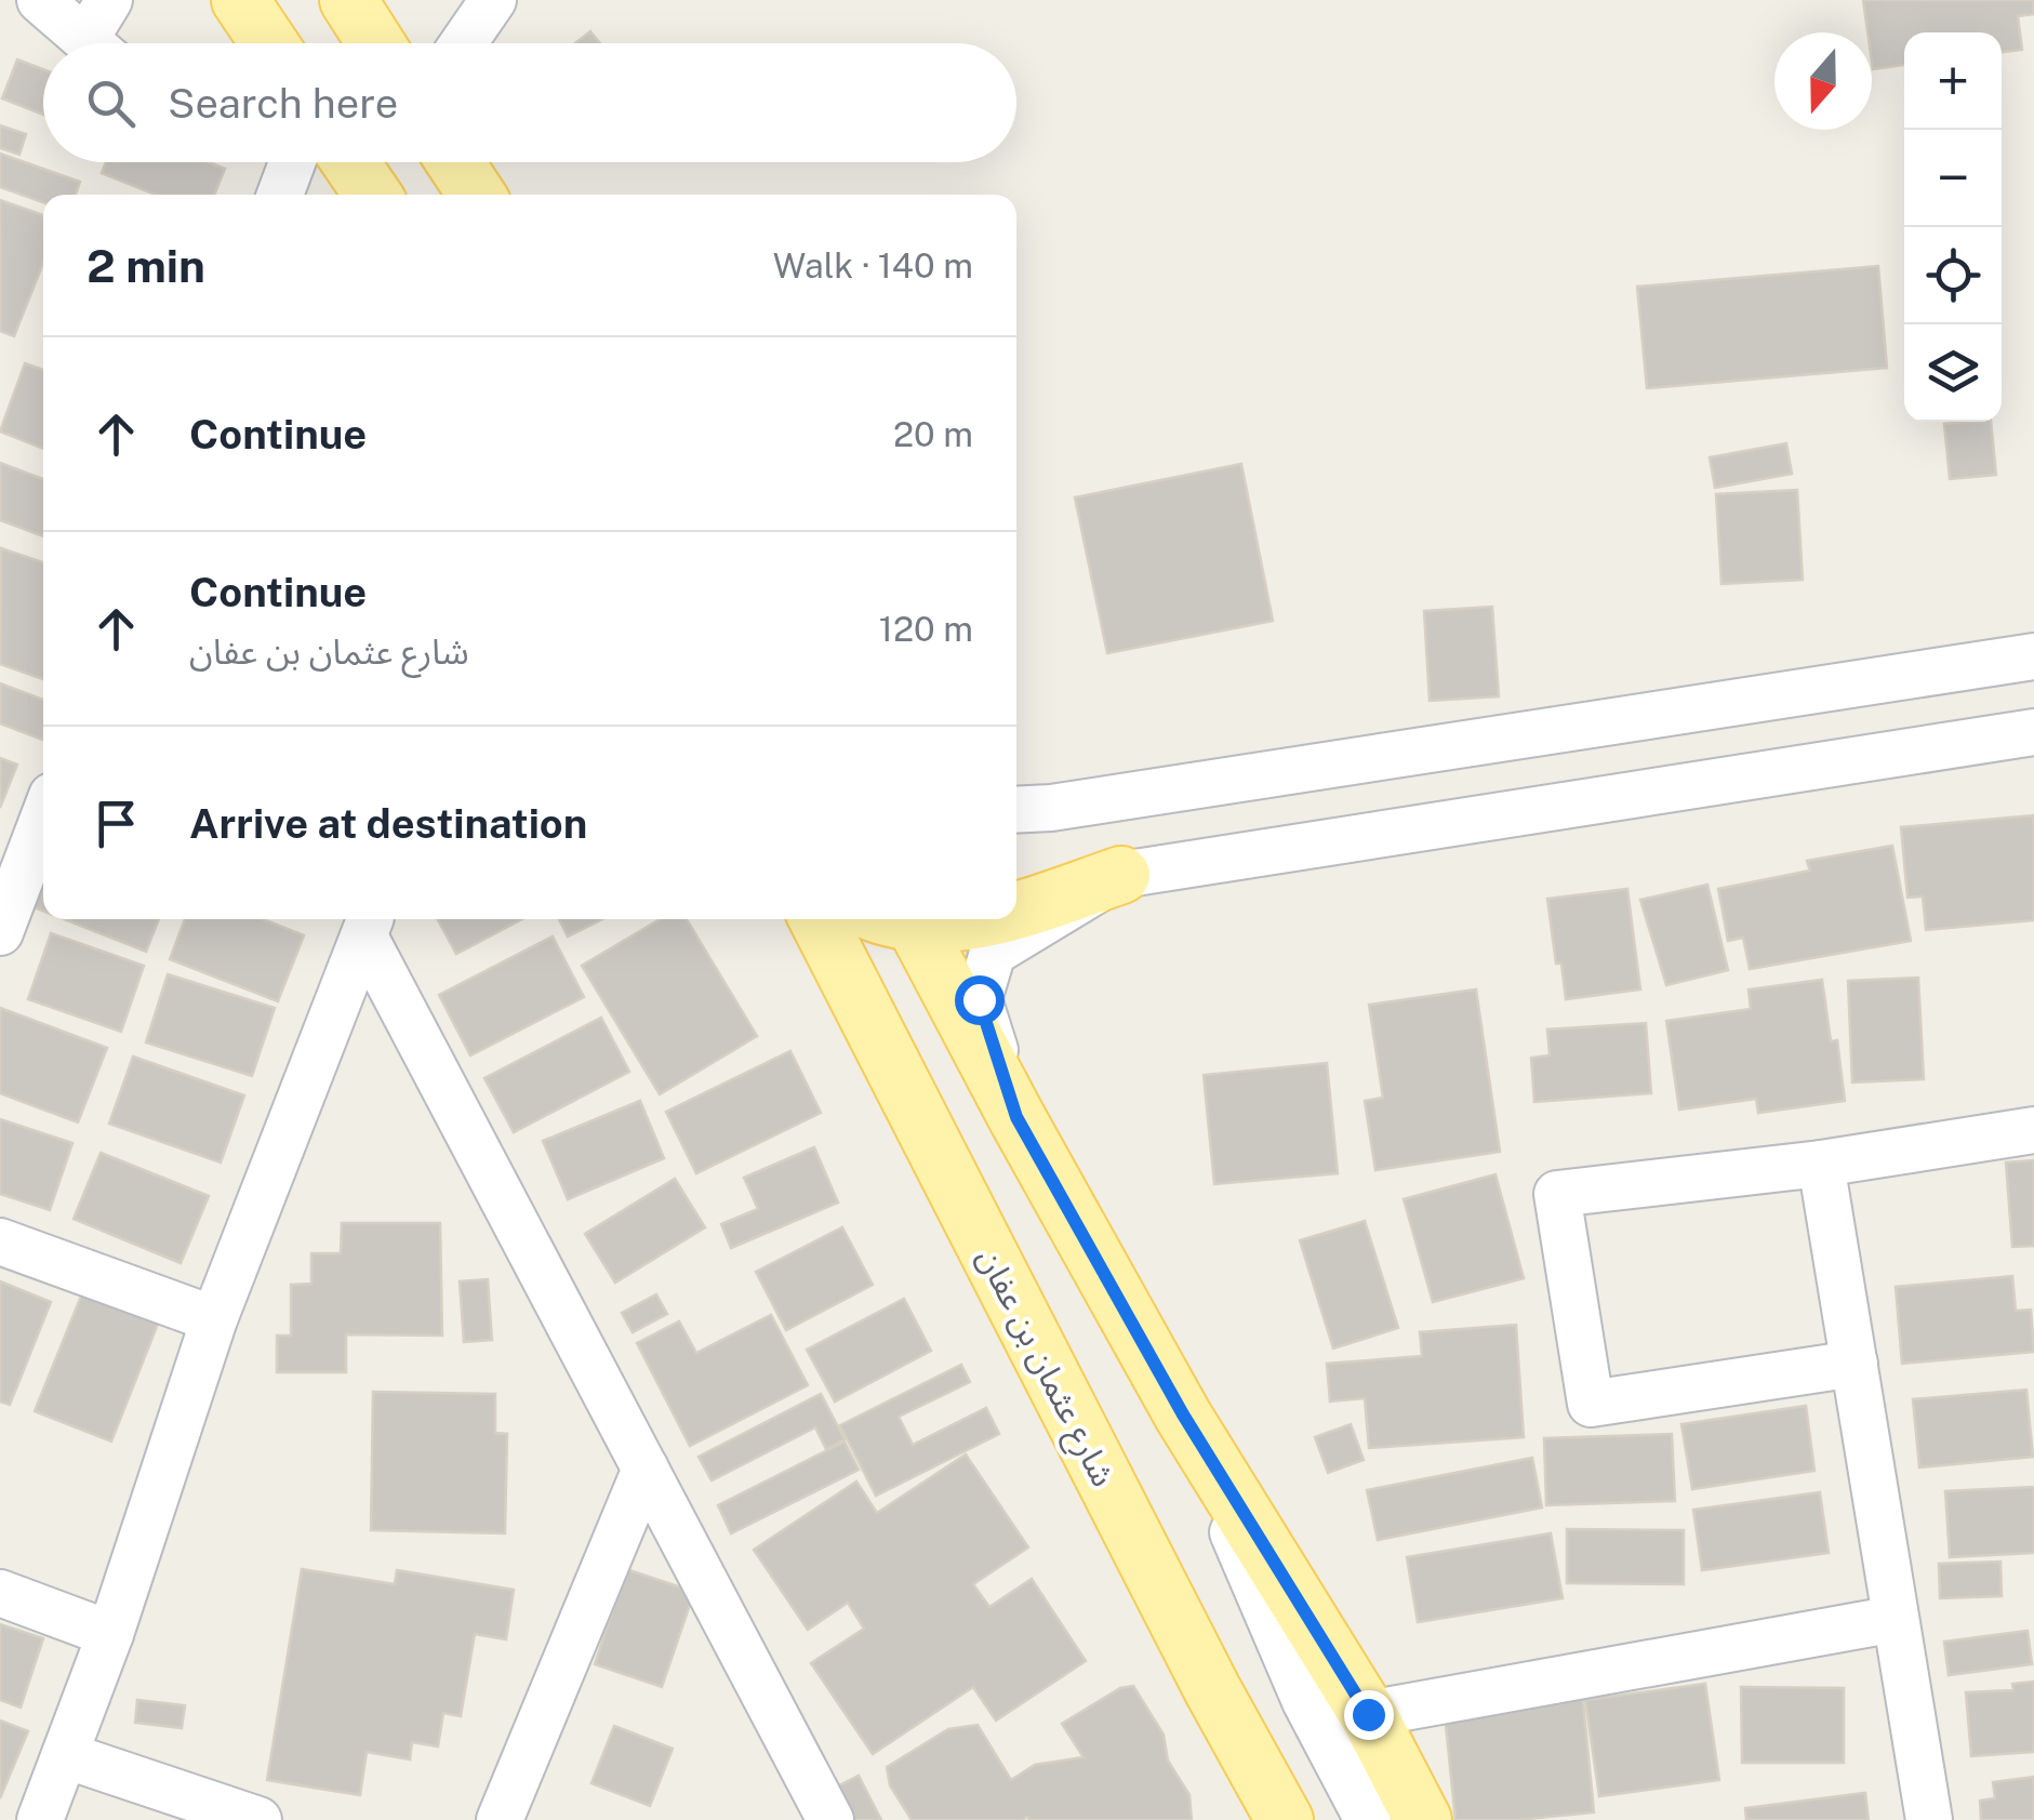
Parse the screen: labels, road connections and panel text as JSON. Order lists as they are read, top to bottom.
{
  "streets": {
    "main road": ["شارع عثمان بن عفان"]
  },
  "north": "bottom",
  "page": {
    "map_buttons": ["+", "−"],
    "search": "Search here",
    "heading": ["2 min", "Walk · 140 m"],
    "list": [
      ["Continue", "20 m"],
      ["Continue", "شارع عثمان بن عفان", "120 m"],
      "Arrive at destination"
    ]
  }
}
